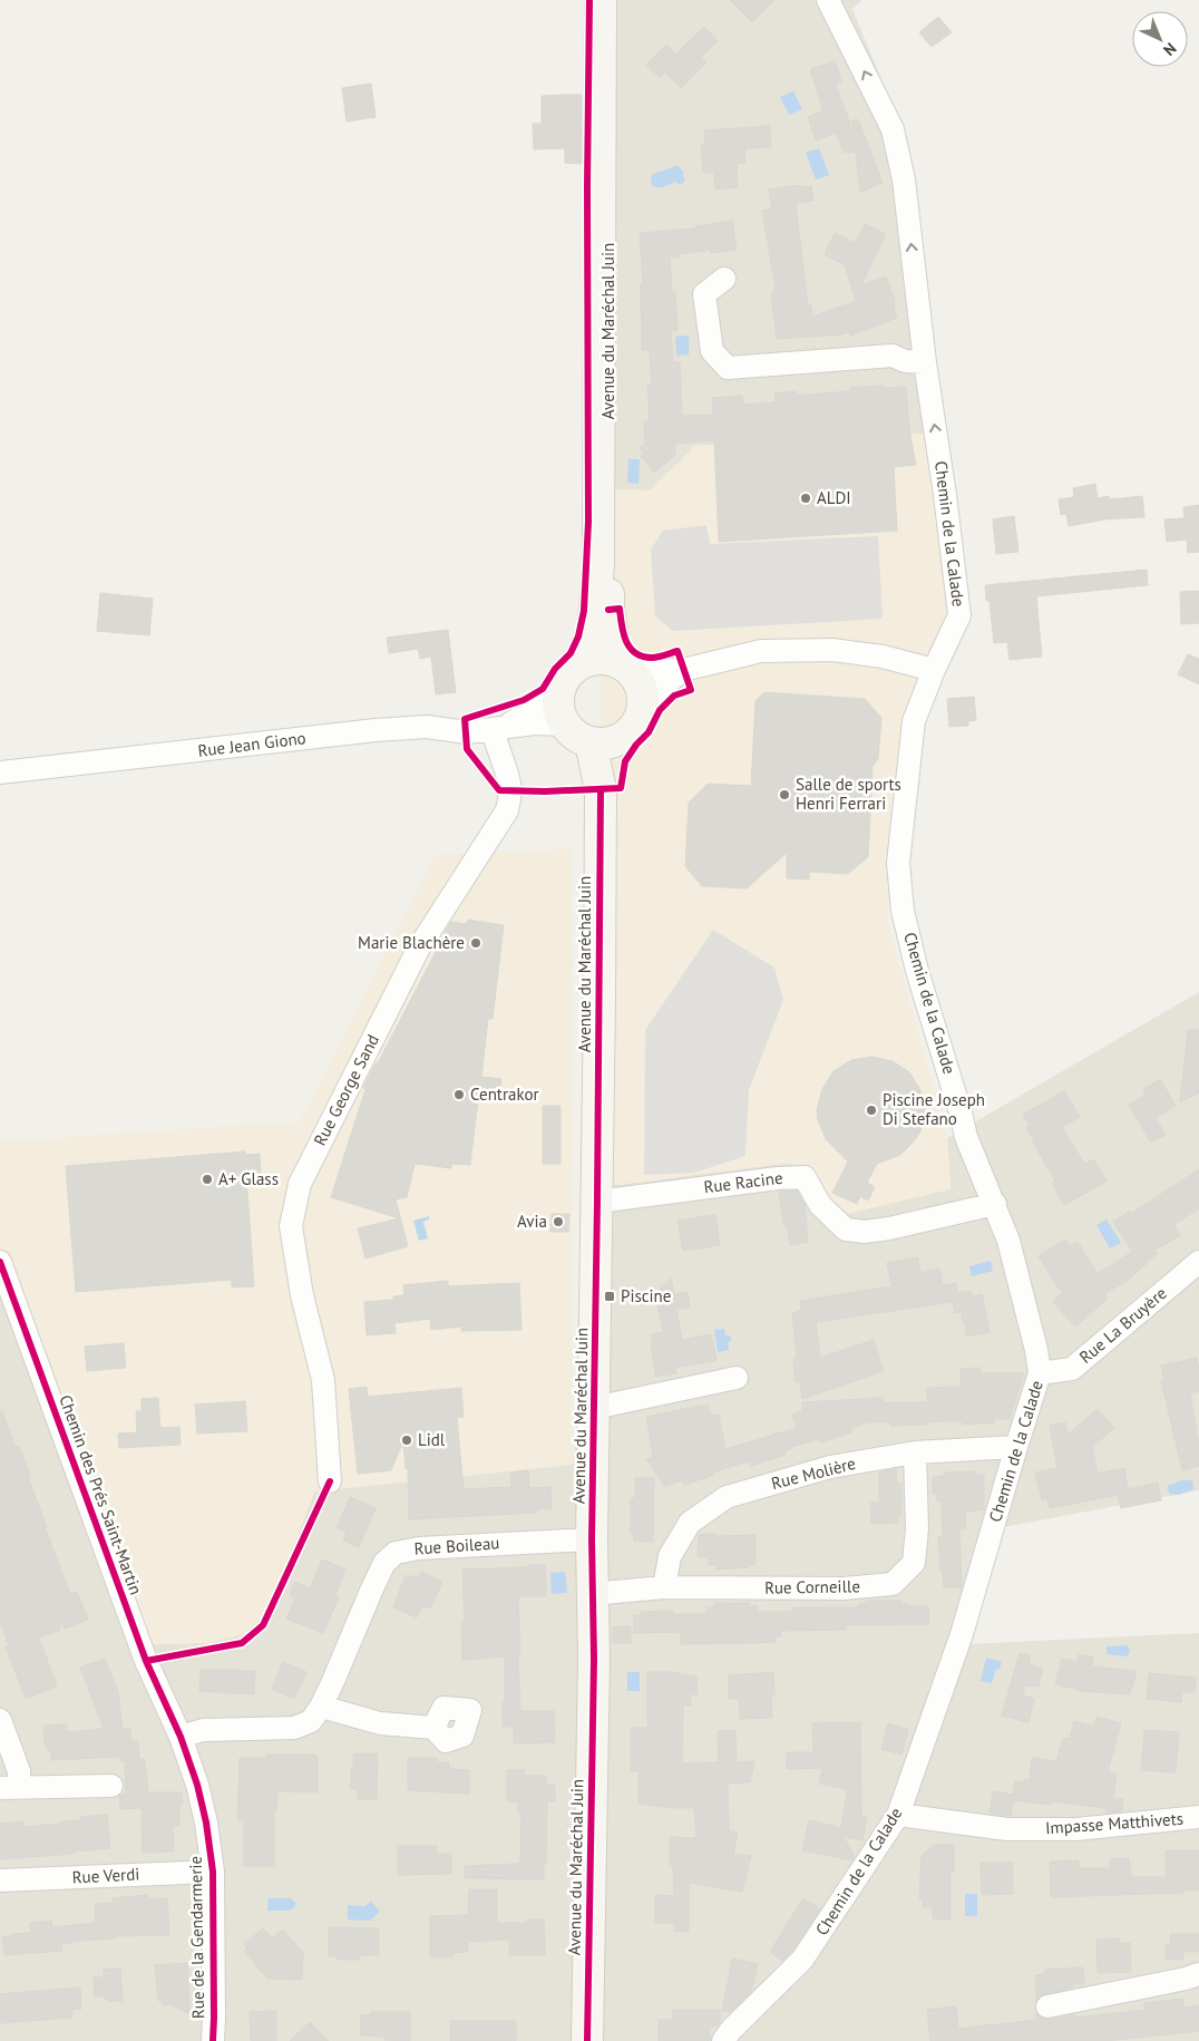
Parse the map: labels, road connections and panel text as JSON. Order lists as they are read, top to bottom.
{
  "streets": {
    "main road": ["Avenue du Maréchal Juin"],
    "street": [
      "Chemin de la Calade",
      "Rue Jean Giono",
      "Rue George Sand",
      "Rue Racine",
      "Rue La Bruyère",
      "Rue Molière",
      "Chemin des Prés Saint-Martin",
      "Rue Boileau",
      "Rue Corneille",
      "Impasse Matthivets",
      "Rue Verdi",
      "Rue de la Gendarmerie"
    ]
  },
  "crossings": [
    ["Avenue du Maréchal Juin", "Rue Jean Giono"],
    ["Avenue du Maréchal Juin", "Rue Racine"],
    ["Avenue du Maréchal Juin", "Rue Boileau"],
    ["Avenue du Maréchal Juin", "Rue Corneille"],
    ["Chemin de la Calade", "Rue Racine"],
    ["Chemin de la Calade", "Rue La Bruyère"],
    ["Chemin de la Calade", "Rue Molière"],
    ["Chemin de la Calade", "Impasse Matthivets"],
    ["Rue Jean Giono", "Rue George Sand"],
    ["Rue Molière", "Rue Corneille"],
    ["Chemin des Prés Saint-Martin", "Rue Boileau"],
    ["Chemin des Prés Saint-Martin", "Rue de la Gendarmerie"],
    ["Rue Boileau", "Rue de la Gendarmerie"],
    ["Rue Verdi", "Rue de la Gendarmerie"]
  ],
  "places": {
    "other": [
      "ALDI",
      "Salle de sports Henri Ferrari",
      "Marie Blachère",
      "Centrakor",
      "Piscine Joseph Di Stefano",
      "A+ Glass",
      "Avia",
      "Lidl"
    ],
    "transit": ["Piscine"]
  },
  "north": "bottom right"
}
